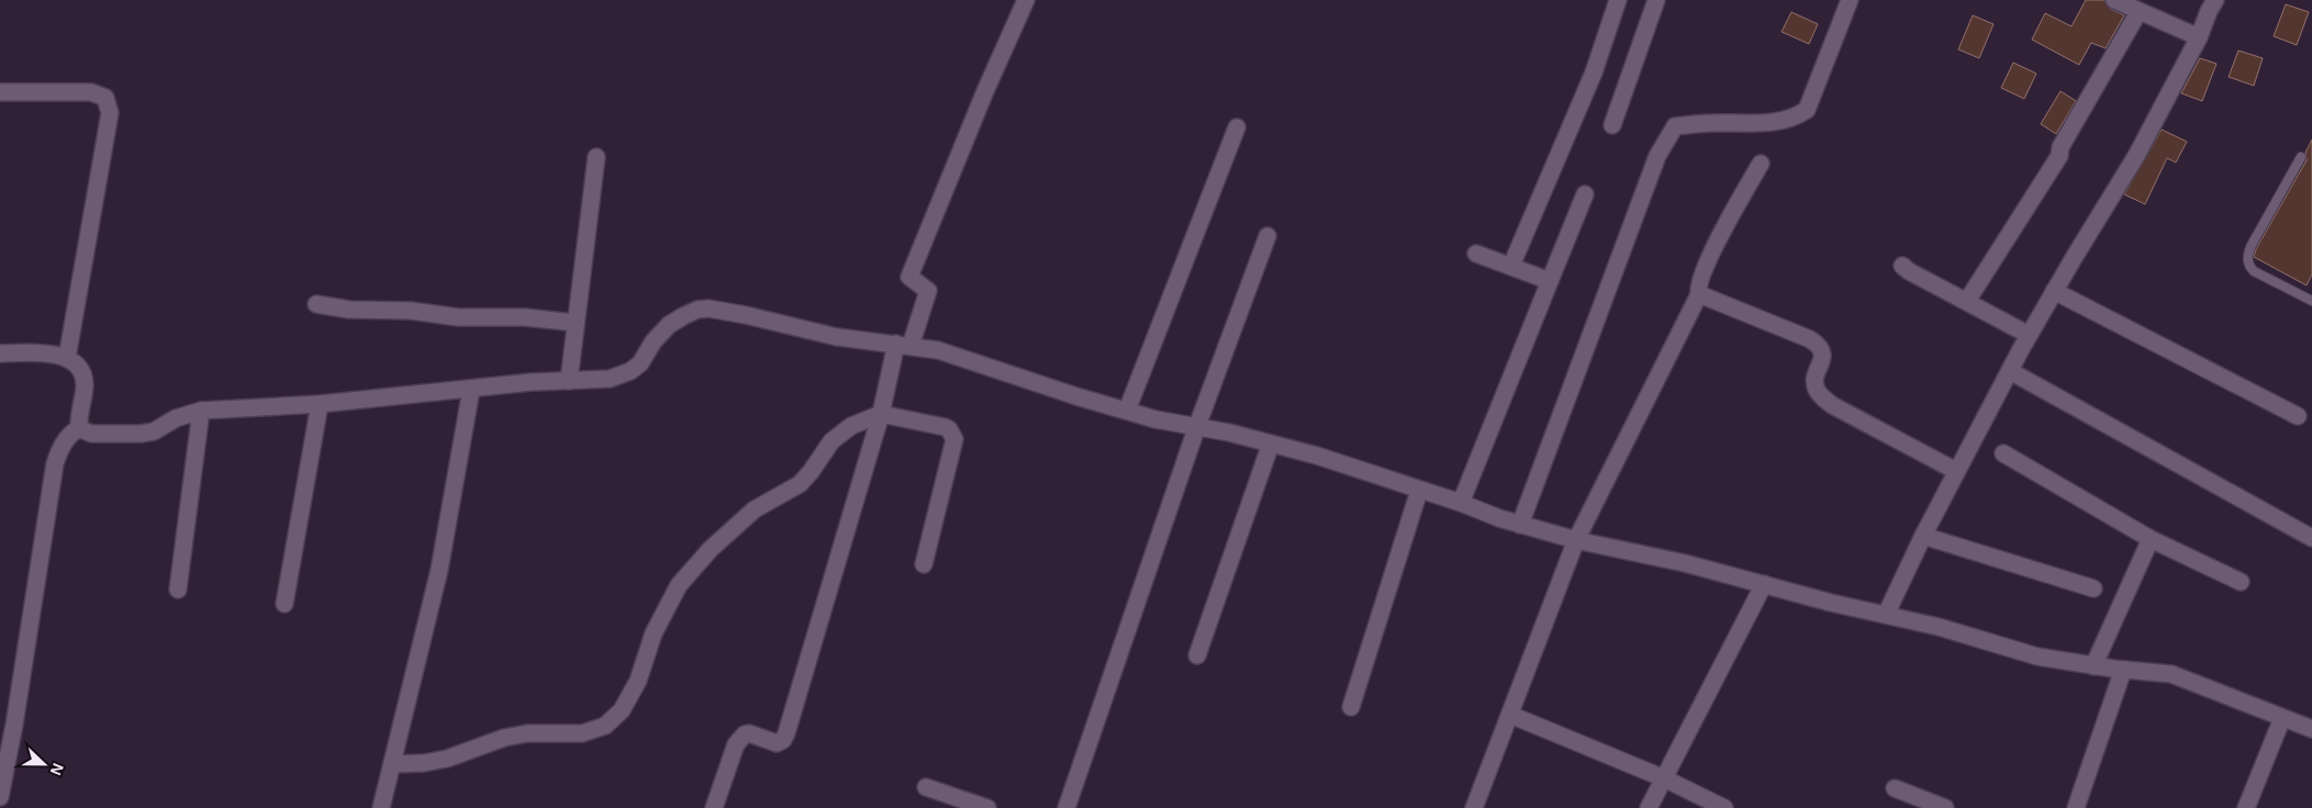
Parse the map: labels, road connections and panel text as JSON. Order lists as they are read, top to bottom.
{
  "north": "right"
}
